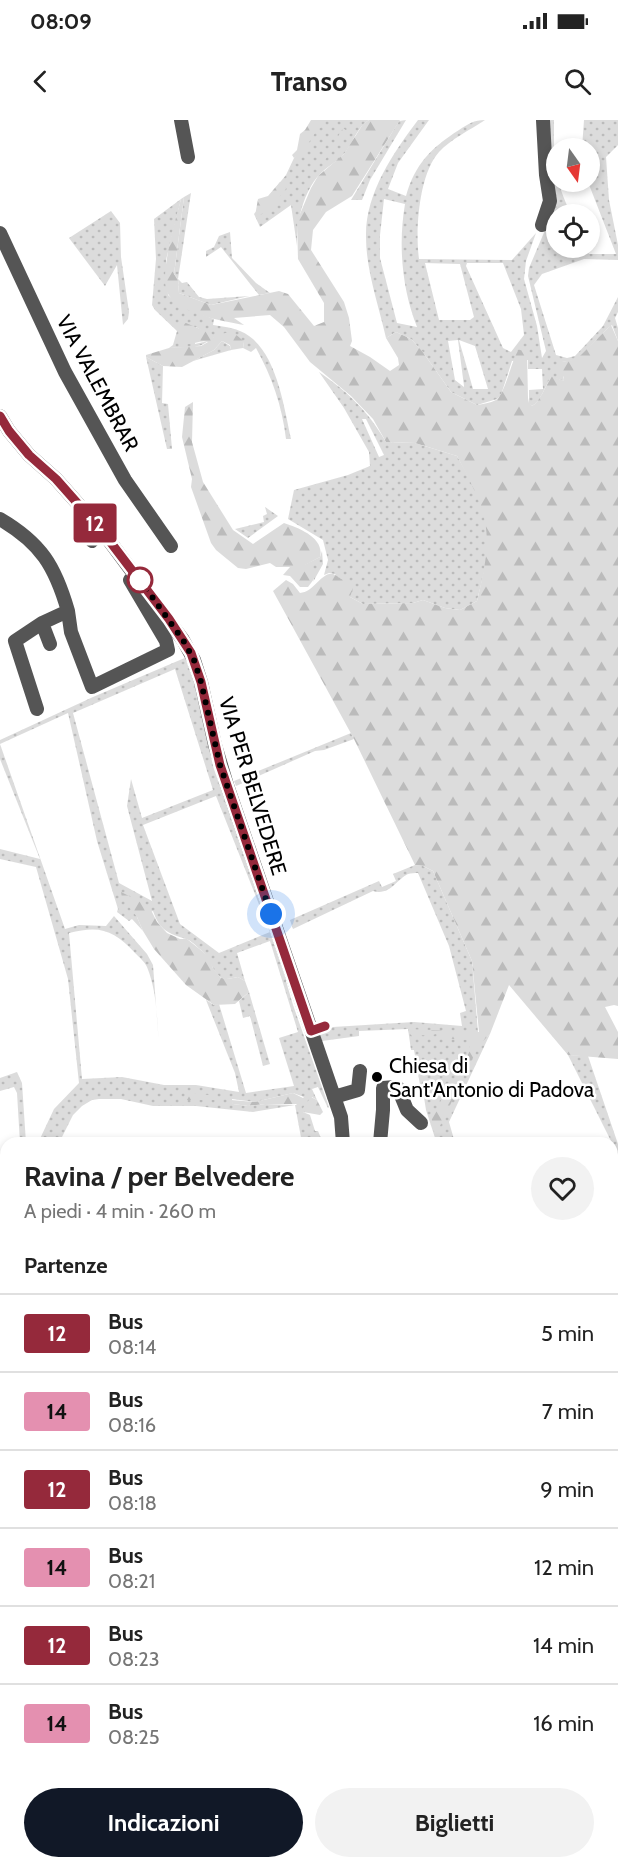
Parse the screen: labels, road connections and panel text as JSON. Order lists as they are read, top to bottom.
{
  "streets": {
    "street": ["VIA VALEMBRAR", "VIA PER BELVEDERE"]
  },
  "places": ["Chiesa di Sant'Antonio di Padova"],
  "lines": ["bus line 12"],
  "north": "bottom",
  "page": {
    "status": "08:09",
    "header": "Transo",
    "on_map": "12",
    "heading": [
      ["Ravina / per Belvedere", "A piedi · 4 min · 260 m"],
      "Partenze"
    ],
    "list": [
      {
        "mark": "12",
        "name": "Bus",
        "note": "08:14",
        "value": "5 min"
      },
      {
        "mark": "14",
        "name": "Bus",
        "note": "08:16",
        "value": "7 min"
      },
      {
        "mark": "12",
        "name": "Bus",
        "note": "08:18",
        "value": "9 min"
      },
      {
        "mark": "14",
        "name": "Bus",
        "note": "08:21",
        "value": "12 min"
      },
      {
        "mark": "12",
        "name": "Bus",
        "note": "08:23",
        "value": "14 min"
      },
      {
        "mark": "14",
        "name": "Bus",
        "note": "08:25",
        "value": "16 min"
      }
    ],
    "buttons": ["Indicazioni", "Biglietti"]
  }
}
